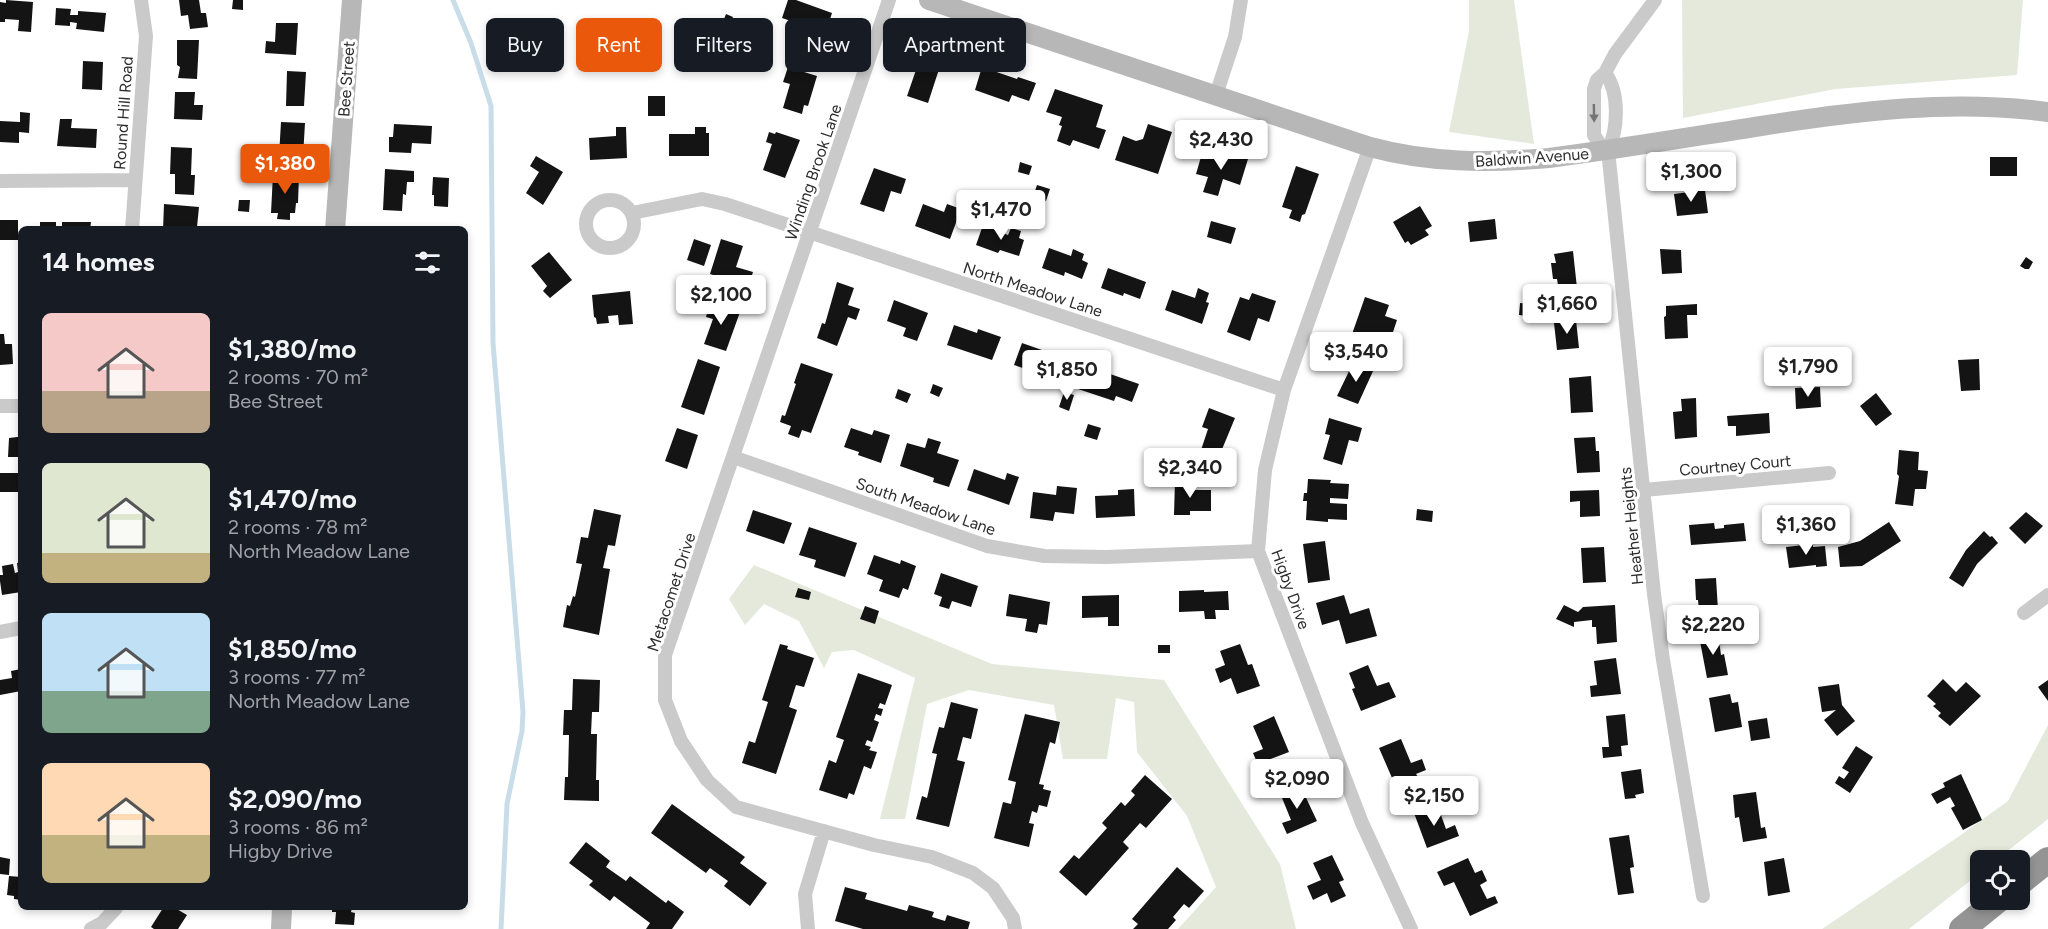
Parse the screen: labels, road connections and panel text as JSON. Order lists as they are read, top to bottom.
{
  "streets": {
    "street": [
      "Bee Street",
      "Round Hill Road",
      "Baldwin Avenue",
      "Winding Brook Lane",
      "North Meadow Lane",
      "Courtney Court",
      "South Meadow Lane",
      "Heather Heights",
      "Higby Drive",
      "Metacomet Drive"
    ]
  },
  "crossings": [
    ["Baldwin Avenue", "Heather Heights"],
    ["Baldwin Avenue", "Higby Drive"],
    ["Winding Brook Lane", "North Meadow Lane"],
    ["Winding Brook Lane", "South Meadow Lane"],
    ["Winding Brook Lane", "Metacomet Drive"],
    ["North Meadow Lane", "Higby Drive"],
    ["Courtney Court", "Heather Heights"],
    ["South Meadow Lane", "Higby Drive"],
    ["South Meadow Lane", "Metacomet Drive"]
  ],
  "page": {
    "chip": [
      "Buy",
      "Rent",
      "Filters",
      "New",
      "Apartment"
    ],
    "price": [
      "$2,430",
      "$1,380",
      "$1,300",
      "$1,470",
      "$2,100",
      "$1,660",
      "$3,540",
      "$1,790",
      "$1,850",
      "$2,340",
      "$1,360",
      "$2,220",
      "$2,090",
      "$2,150"
    ],
    "heading": "14 homes",
    "list": [
      {
        "name": "$1,380/mo",
        "note": "2 rooms · 70 m² · Bee Street"
      },
      {
        "name": "$1,470/mo",
        "note": "2 rooms · 78 m² · North Meadow Lane"
      },
      {
        "name": "$1,850/mo",
        "note": "3 rooms · 77 m² · North Meadow Lane"
      },
      {
        "name": "$2,090/mo",
        "note": "3 rooms · 86 m² · Higby Drive"
      }
    ]
  }
}
